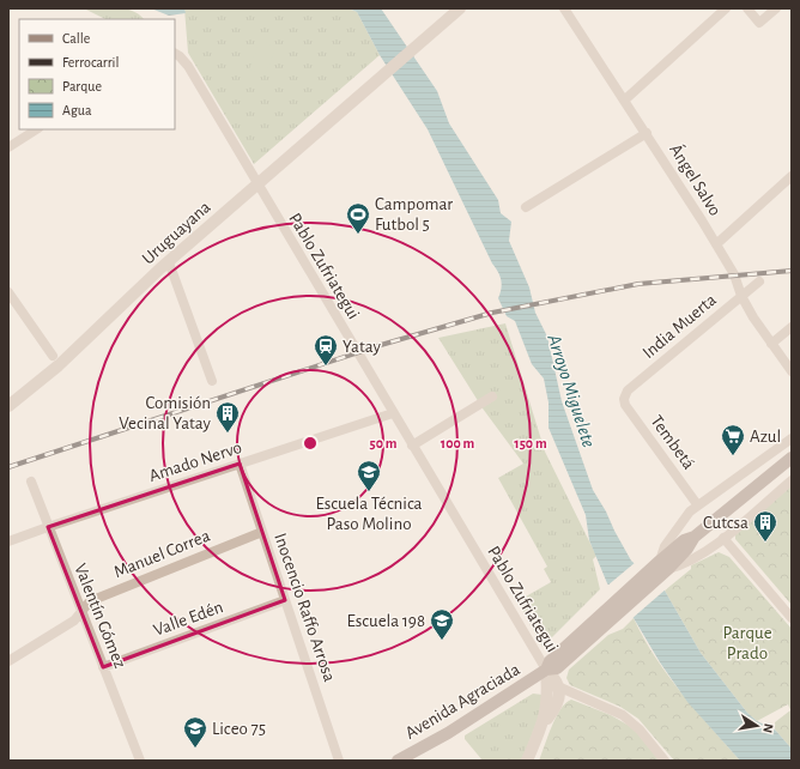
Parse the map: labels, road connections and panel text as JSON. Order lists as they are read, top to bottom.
{
  "streets": {
    "main road": ["Avenida Agraciada"],
    "street": [
      "Ángel Salvo",
      "Uruguayana",
      "Pablo Zufriategui",
      "India Muerta",
      "Tembetá",
      "Amado Nervo",
      "Manuel Correa",
      "Inocencio Raffo Arrosa",
      "Valentín Gómez",
      "Valle Edén"
    ]
  },
  "crossings": [
    ["Ángel Salvo", "India Muerta"],
    ["Uruguayana", "Pablo Zufriategui"],
    ["Pablo Zufriategui", "Amado Nervo"],
    ["Pablo Zufriategui", "Avenida Agraciada"],
    ["India Muerta", "Tembetá"],
    ["Tembetá", "Avenida Agraciada"],
    ["Amado Nervo", "Inocencio Raffo Arrosa"],
    ["Amado Nervo", "Valentín Gómez"],
    ["Manuel Correa", "Inocencio Raffo Arrosa"],
    ["Manuel Correa", "Valentín Gómez"],
    ["Inocencio Raffo Arrosa", "Valle Edén"],
    ["Valentín Gómez", "Valle Edén"]
  ],
  "water": ["Arroyo Miguelete"],
  "parks": ["Parque Prado"],
  "places": {
    "sports": ["Campomar Futbol 5"],
    "station": ["Yatay"],
    "building": ["Comisión Vecinal Yatay", "Cutcsa"],
    "supermarket": ["Azul"],
    "school or university": ["Escuela Técnica Paso Molino", "Escuela 198", "Liceo 75"]
  },
  "legend": [
    "Calle",
    "Ferrocarril",
    "Parque",
    "Agua"
  ],
  "north": "right",
  "rings": ["50 m", "100 m", "150 m"]
}
